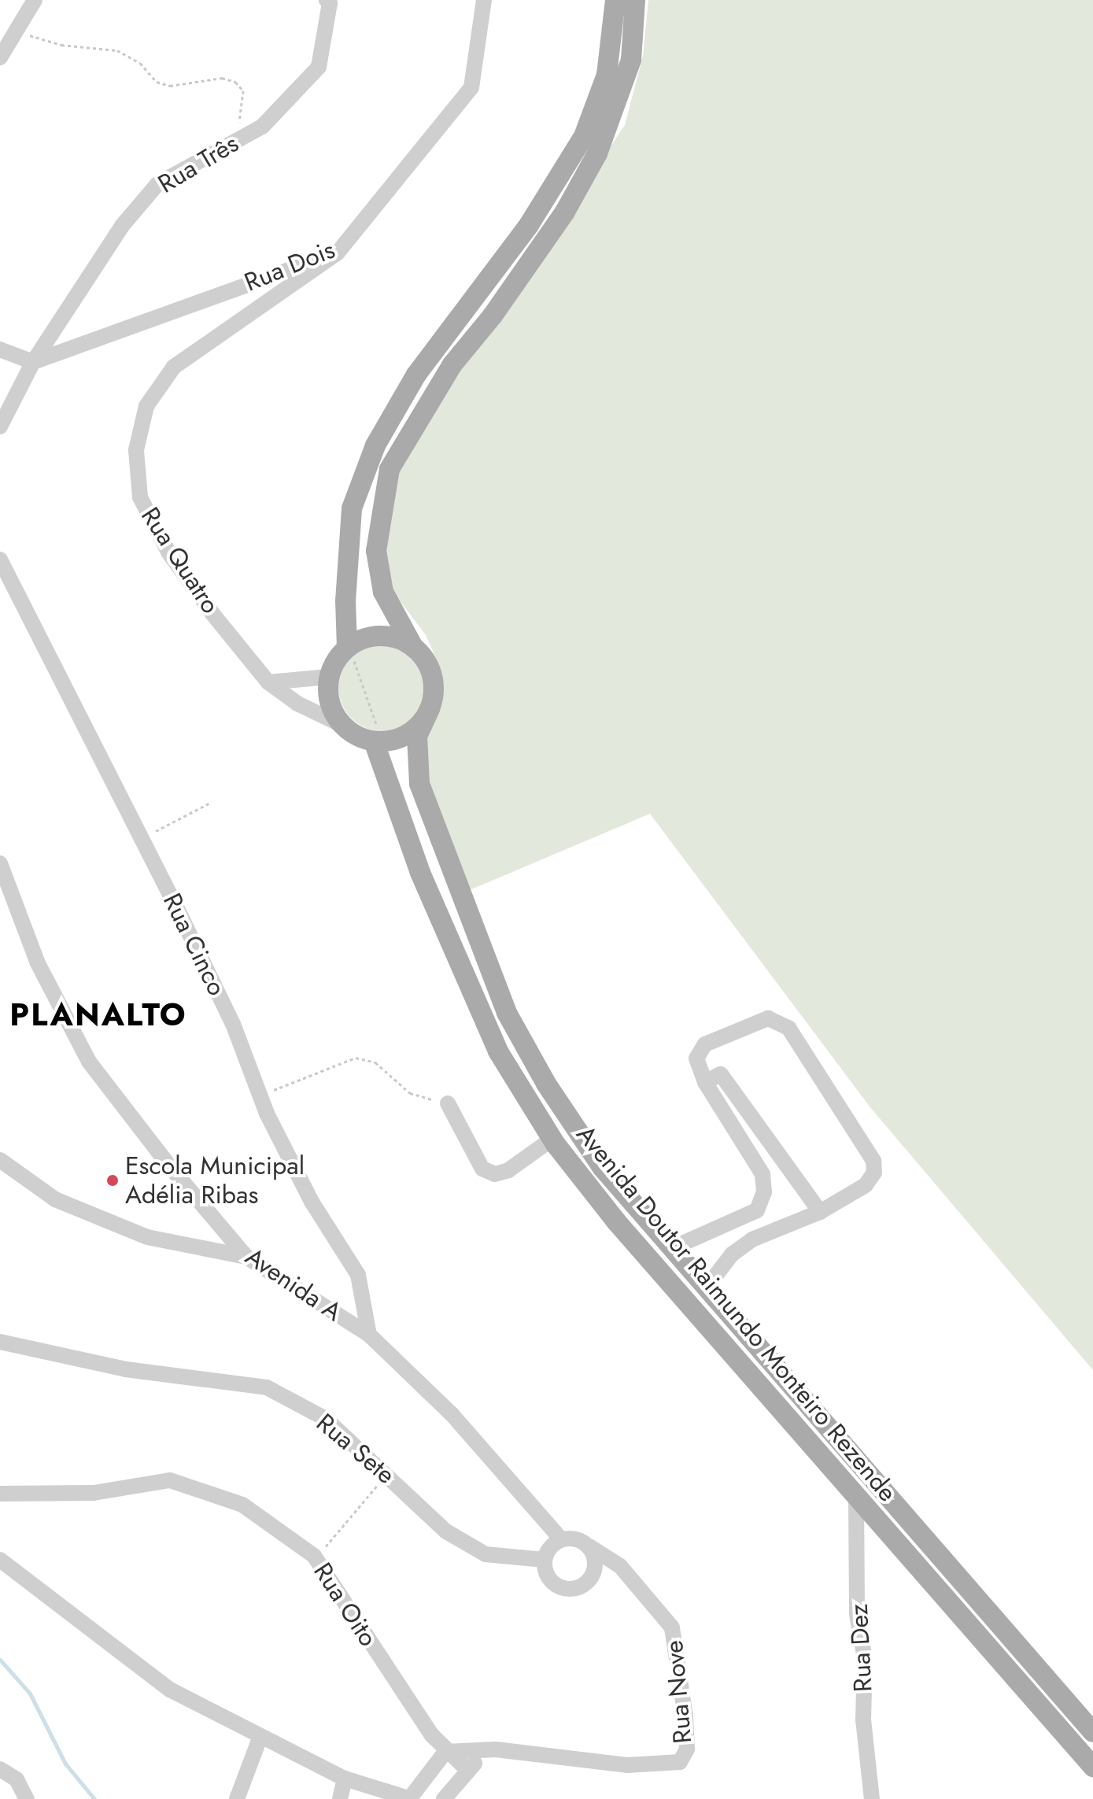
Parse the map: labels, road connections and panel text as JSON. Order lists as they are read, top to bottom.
{
  "streets": {
    "main road": ["Avenida Doutor Raimundo Monteiro Rezende"],
    "street": [
      "Rua Três",
      "Rua Dois",
      "Rua Quatro",
      "Rua Cinco",
      "Avenida A",
      "Rua Sete",
      "Rua Oito",
      "Rua Dez",
      "Rua Nove"
    ]
  },
  "crossings": [
    ["Rua Três", "Rua Dois"],
    ["Rua Dois", "Rua Quatro"],
    ["Rua Cinco", "Avenida A"],
    ["Avenida A", "Rua Sete"],
    ["Avenida A", "Rua Nove"],
    ["Avenida Doutor Raimundo Monteiro Rezende", "Rua Dez"],
    ["Rua Sete", "Rua Nove"],
    ["Rua Oito", "Rua Nove"]
  ],
  "districts": ["PLANALTO"],
  "places": ["Escola Municipal Adélia Ribas"]
}
